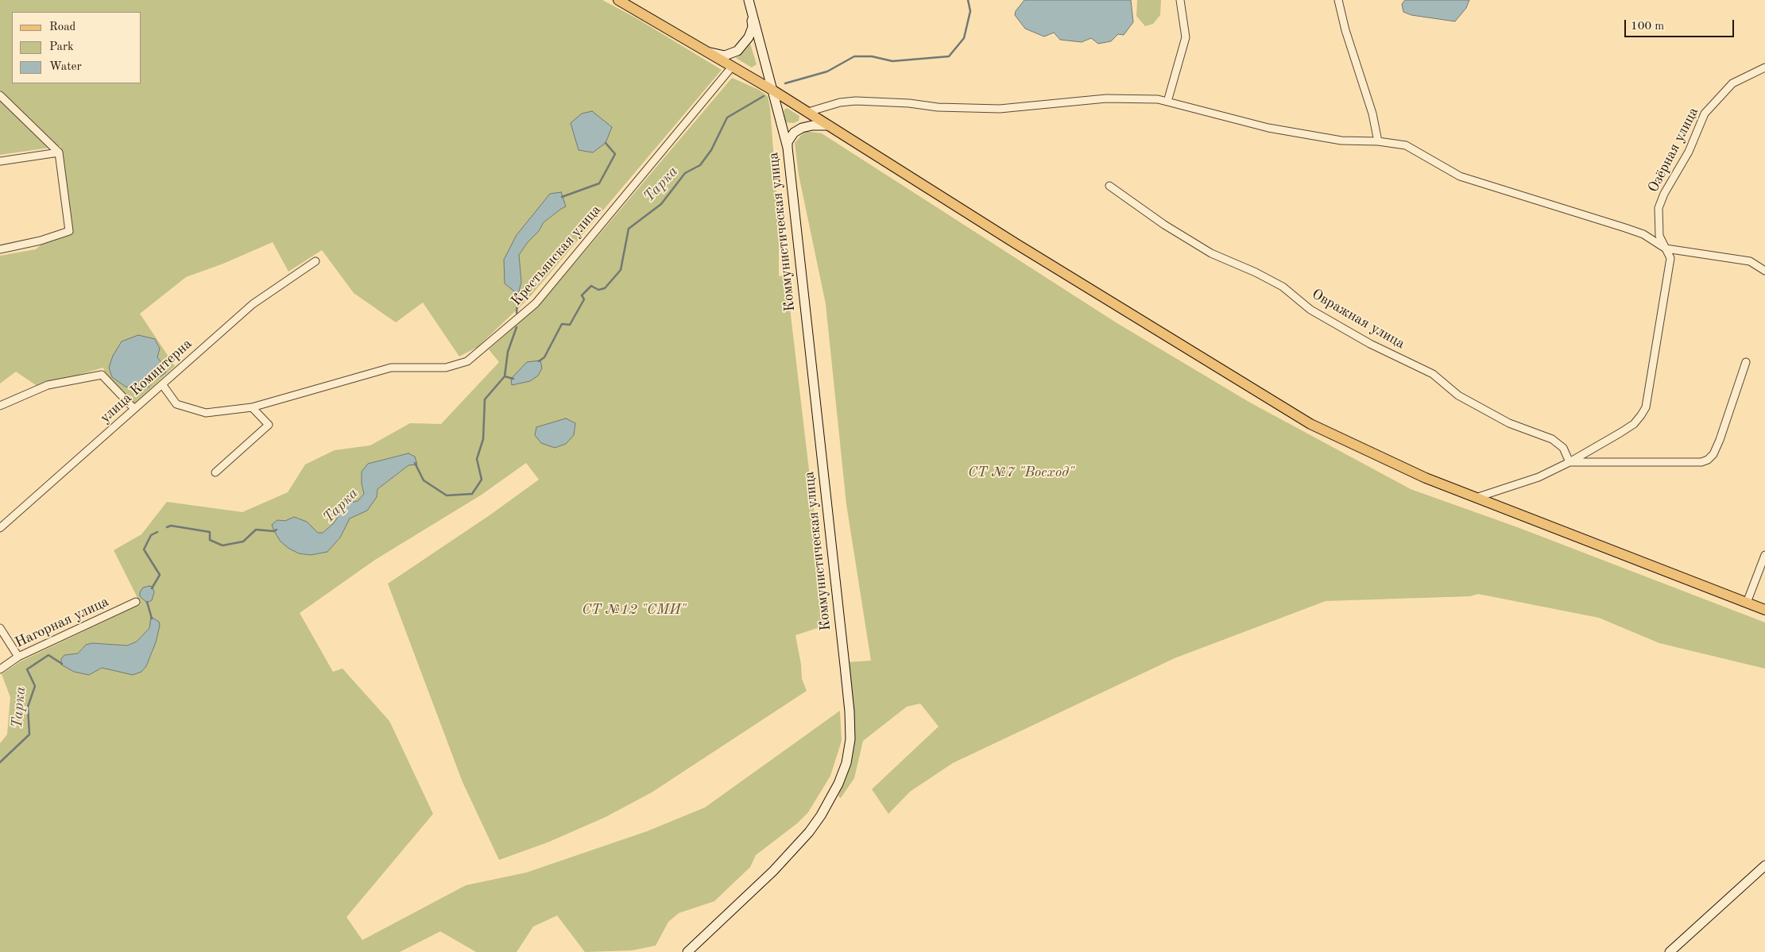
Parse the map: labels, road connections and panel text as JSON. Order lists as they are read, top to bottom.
{
  "streets": {
    "main road": ["Коммунистическая улица"],
    "street": [
      "Озёрная улица",
      "Крестьянская улица",
      "Овражная улица",
      "улица Коминтерна",
      "Нагорная улица"
    ]
  },
  "crossings": [
    ["Озёрная улица", "Овражная улица"],
    ["Крестьянская улица", "улица Коминтерна"]
  ],
  "water": ["Тарка"],
  "parks": ["СТ №7 \"Восход\"", "СТ №12 \"СМИ\""],
  "legend": ["Road", "Park", "Water"],
  "scale_bar": "100 m"
}
